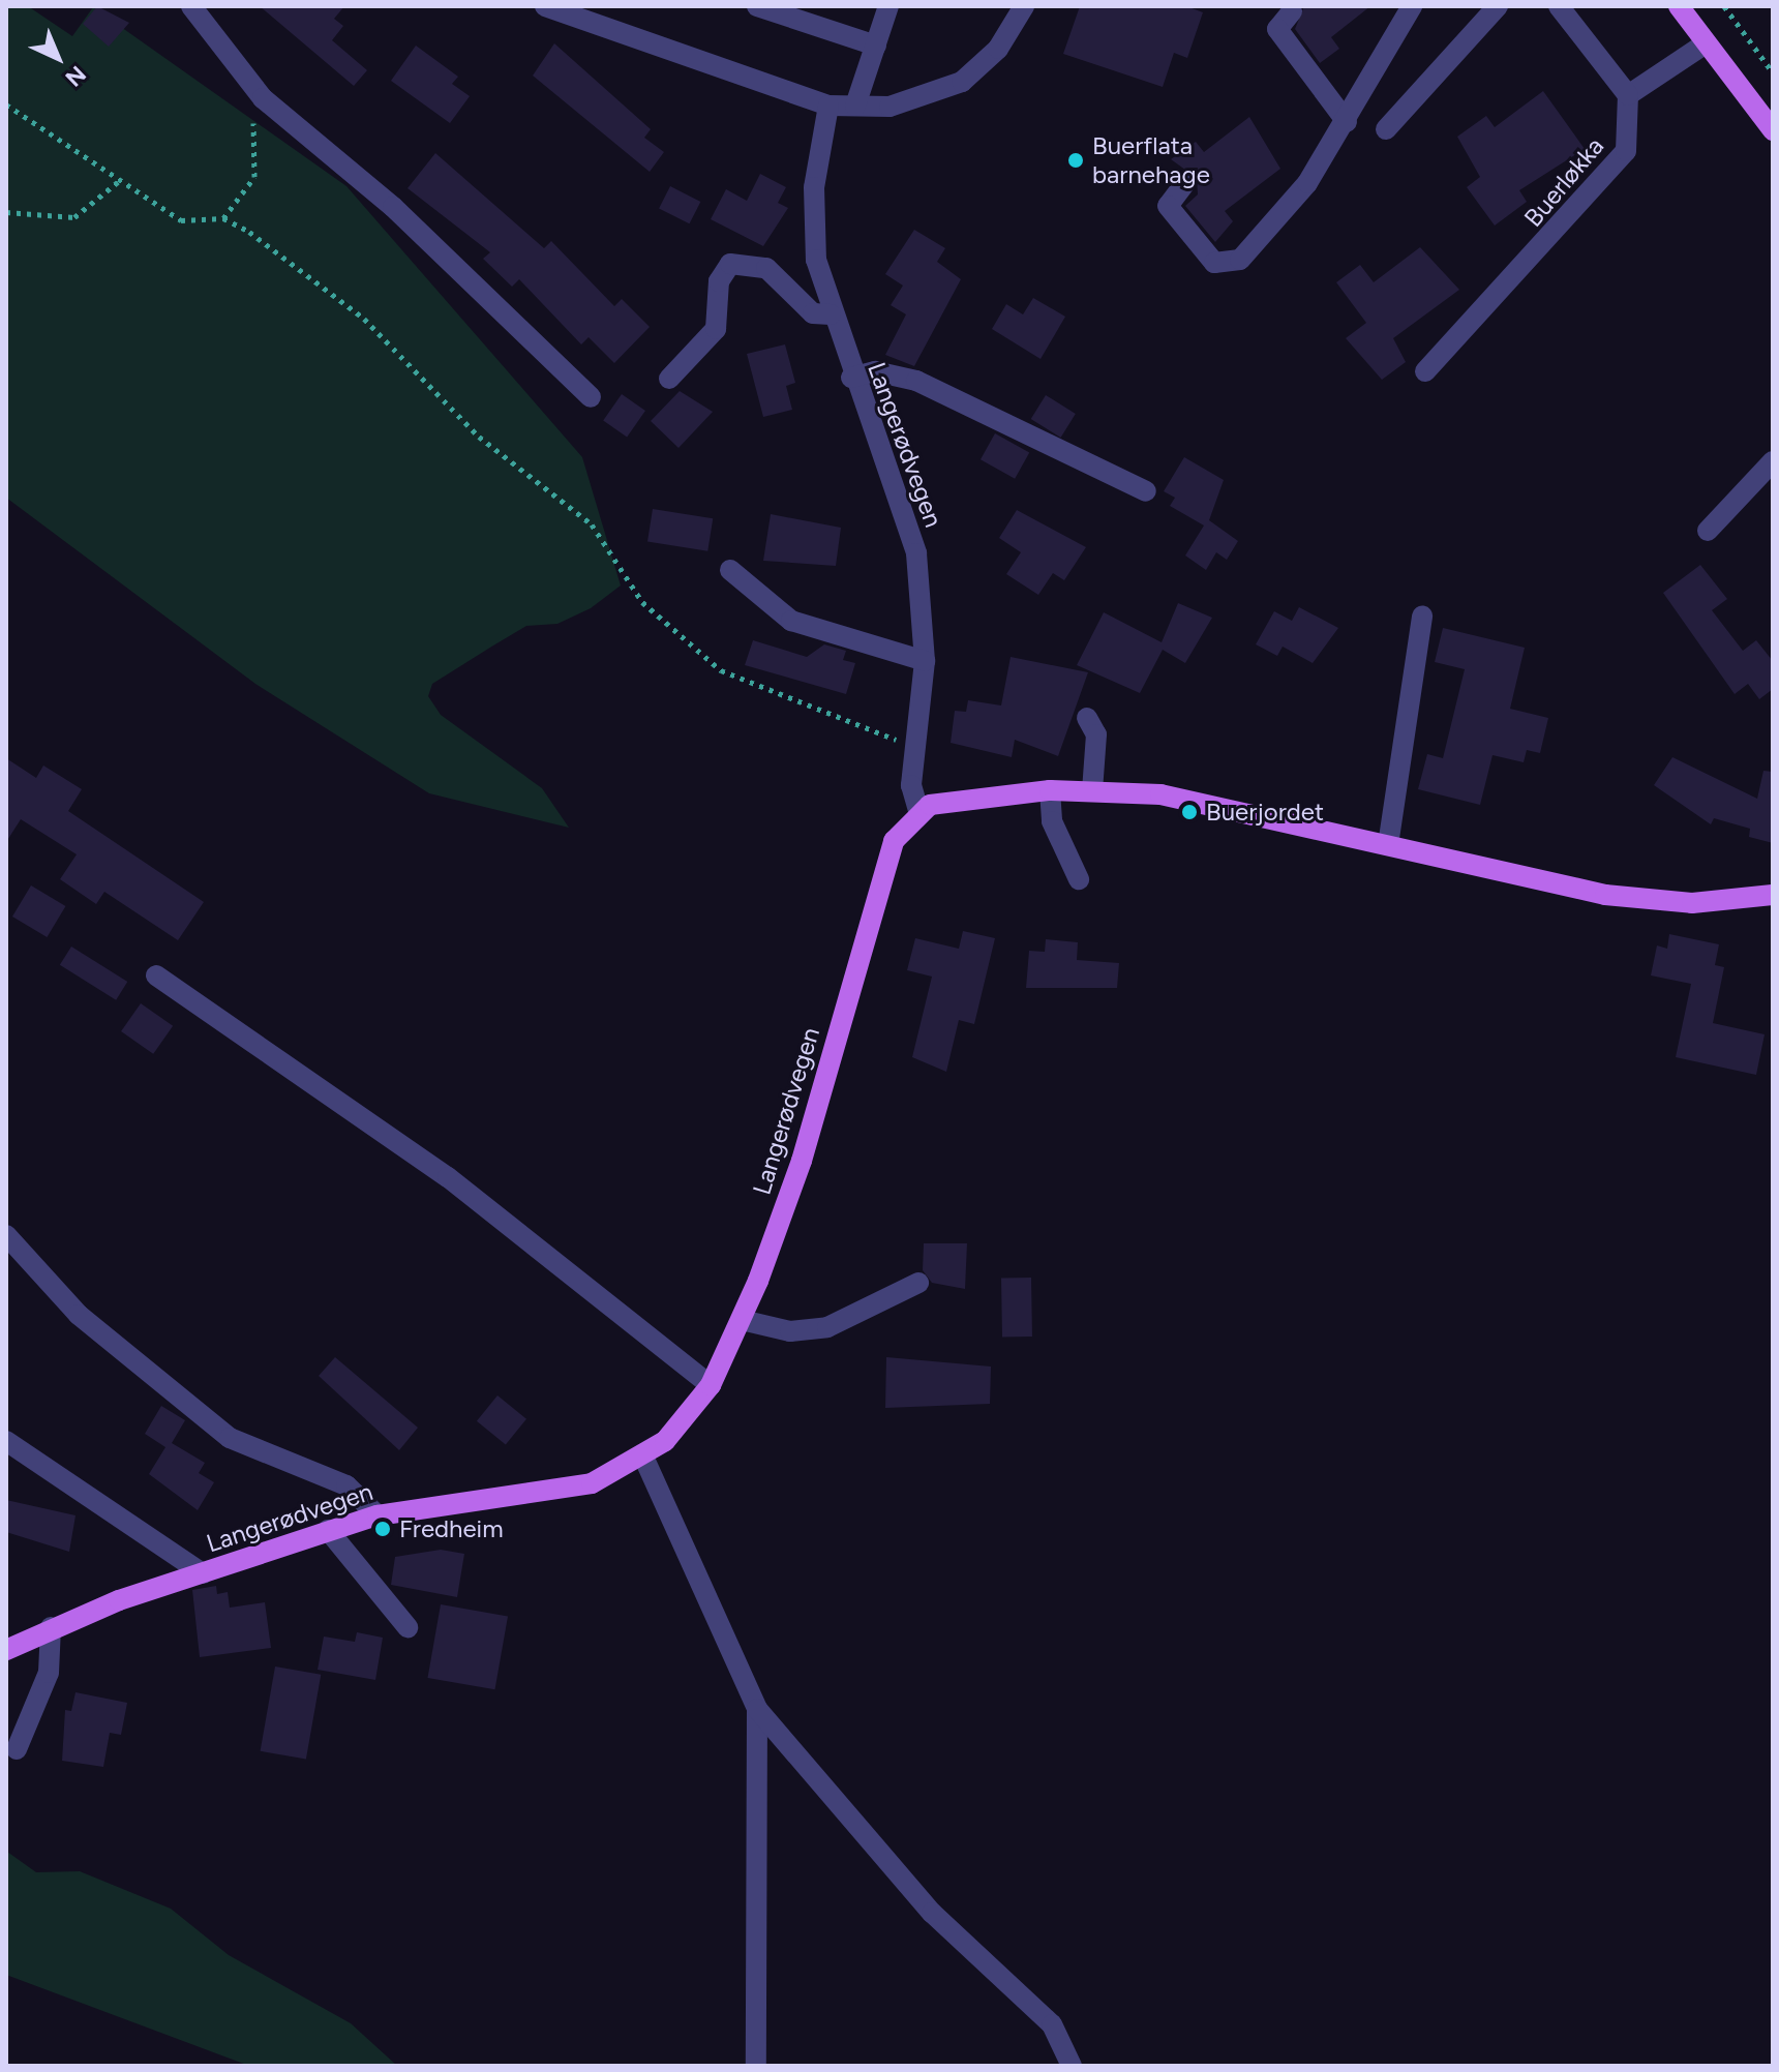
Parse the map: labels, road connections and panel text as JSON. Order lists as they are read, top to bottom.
{
  "streets": {
    "main road": ["Langerødvegen"],
    "street": ["Buerløkka"]
  },
  "places": ["Buerflata barnehage", "Buerjordet", "Fredheim"],
  "north": "bottom right"
}
